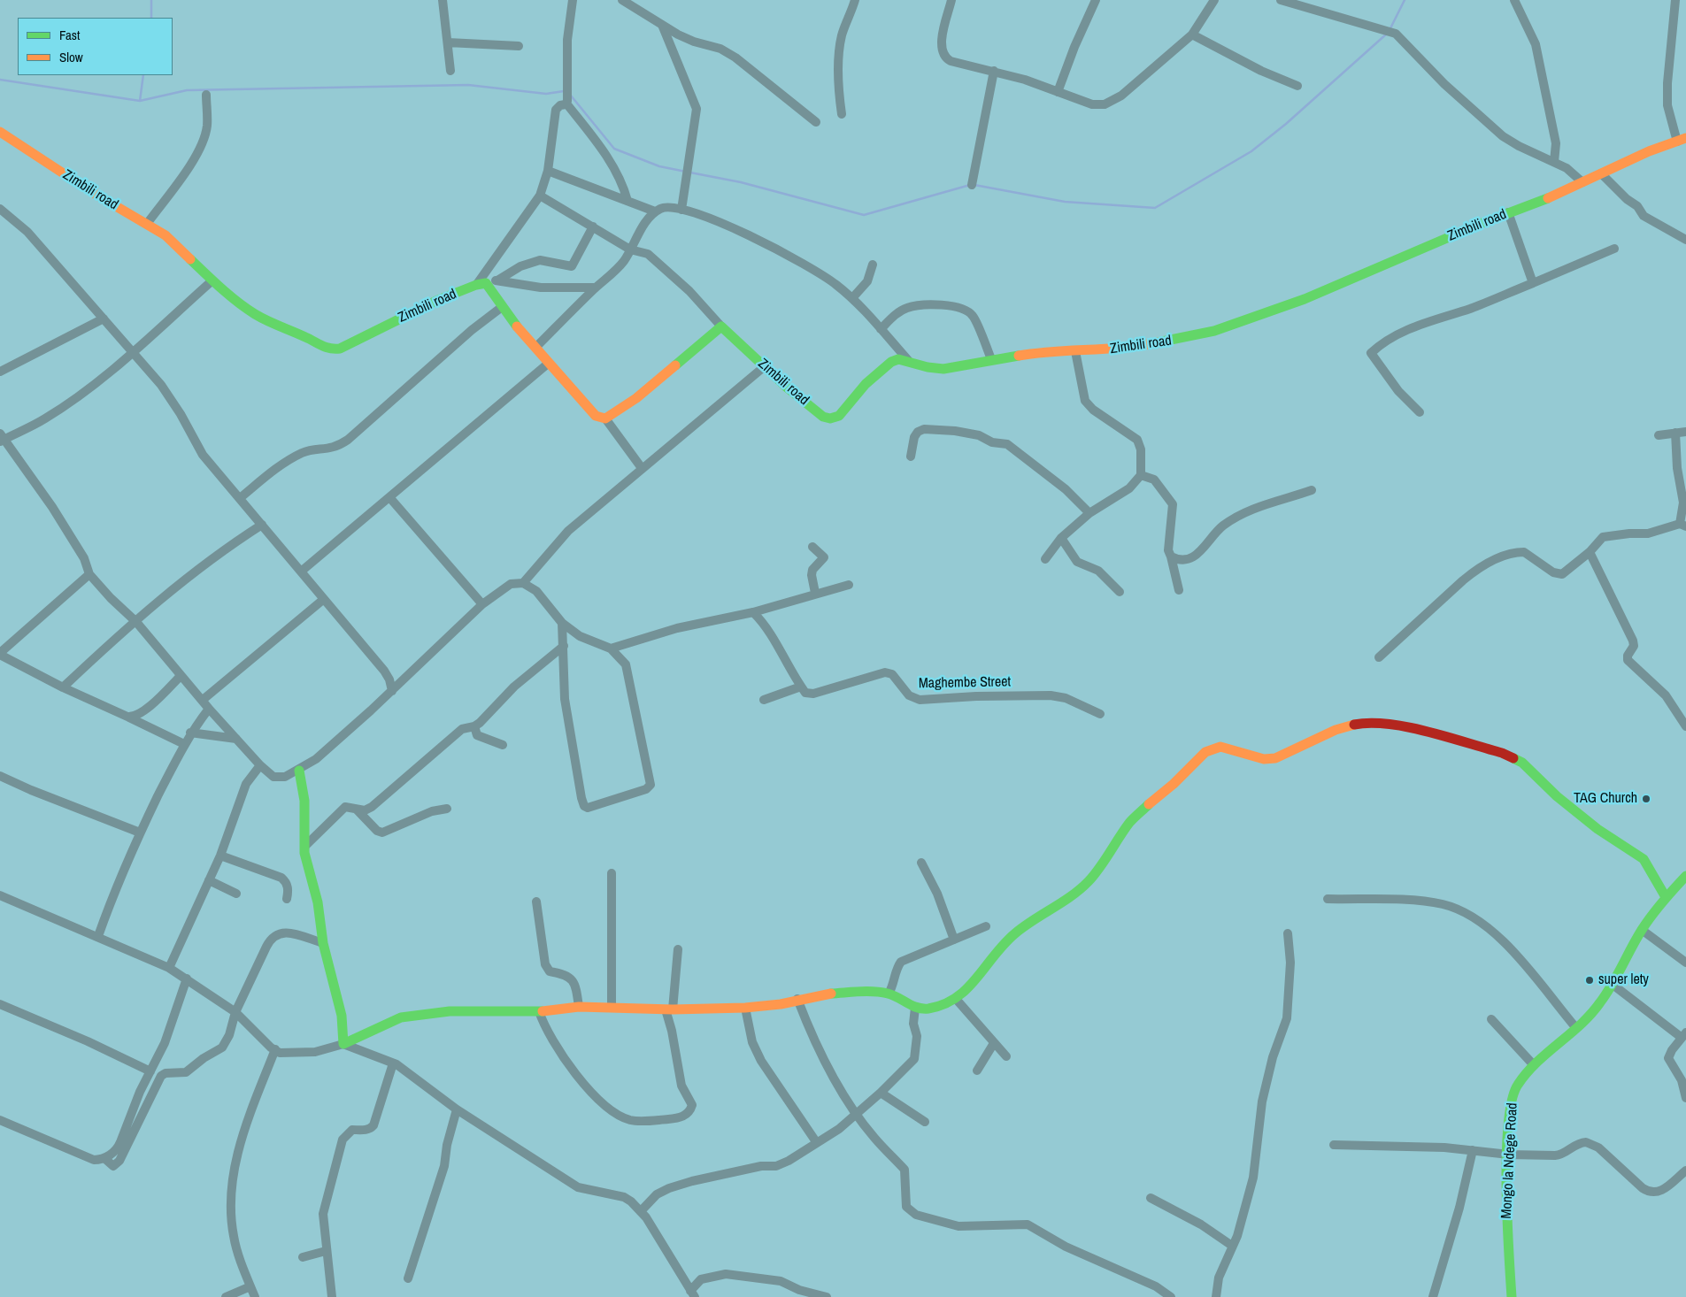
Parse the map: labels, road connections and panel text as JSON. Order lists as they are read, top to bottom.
{
  "streets": {
    "street": ["Zimbili road", "Maghembe Street", "Mongo la Ndege Road"]
  },
  "places": ["TAG Church", "super lety"],
  "legend": ["Fast", "Slow"]
}
